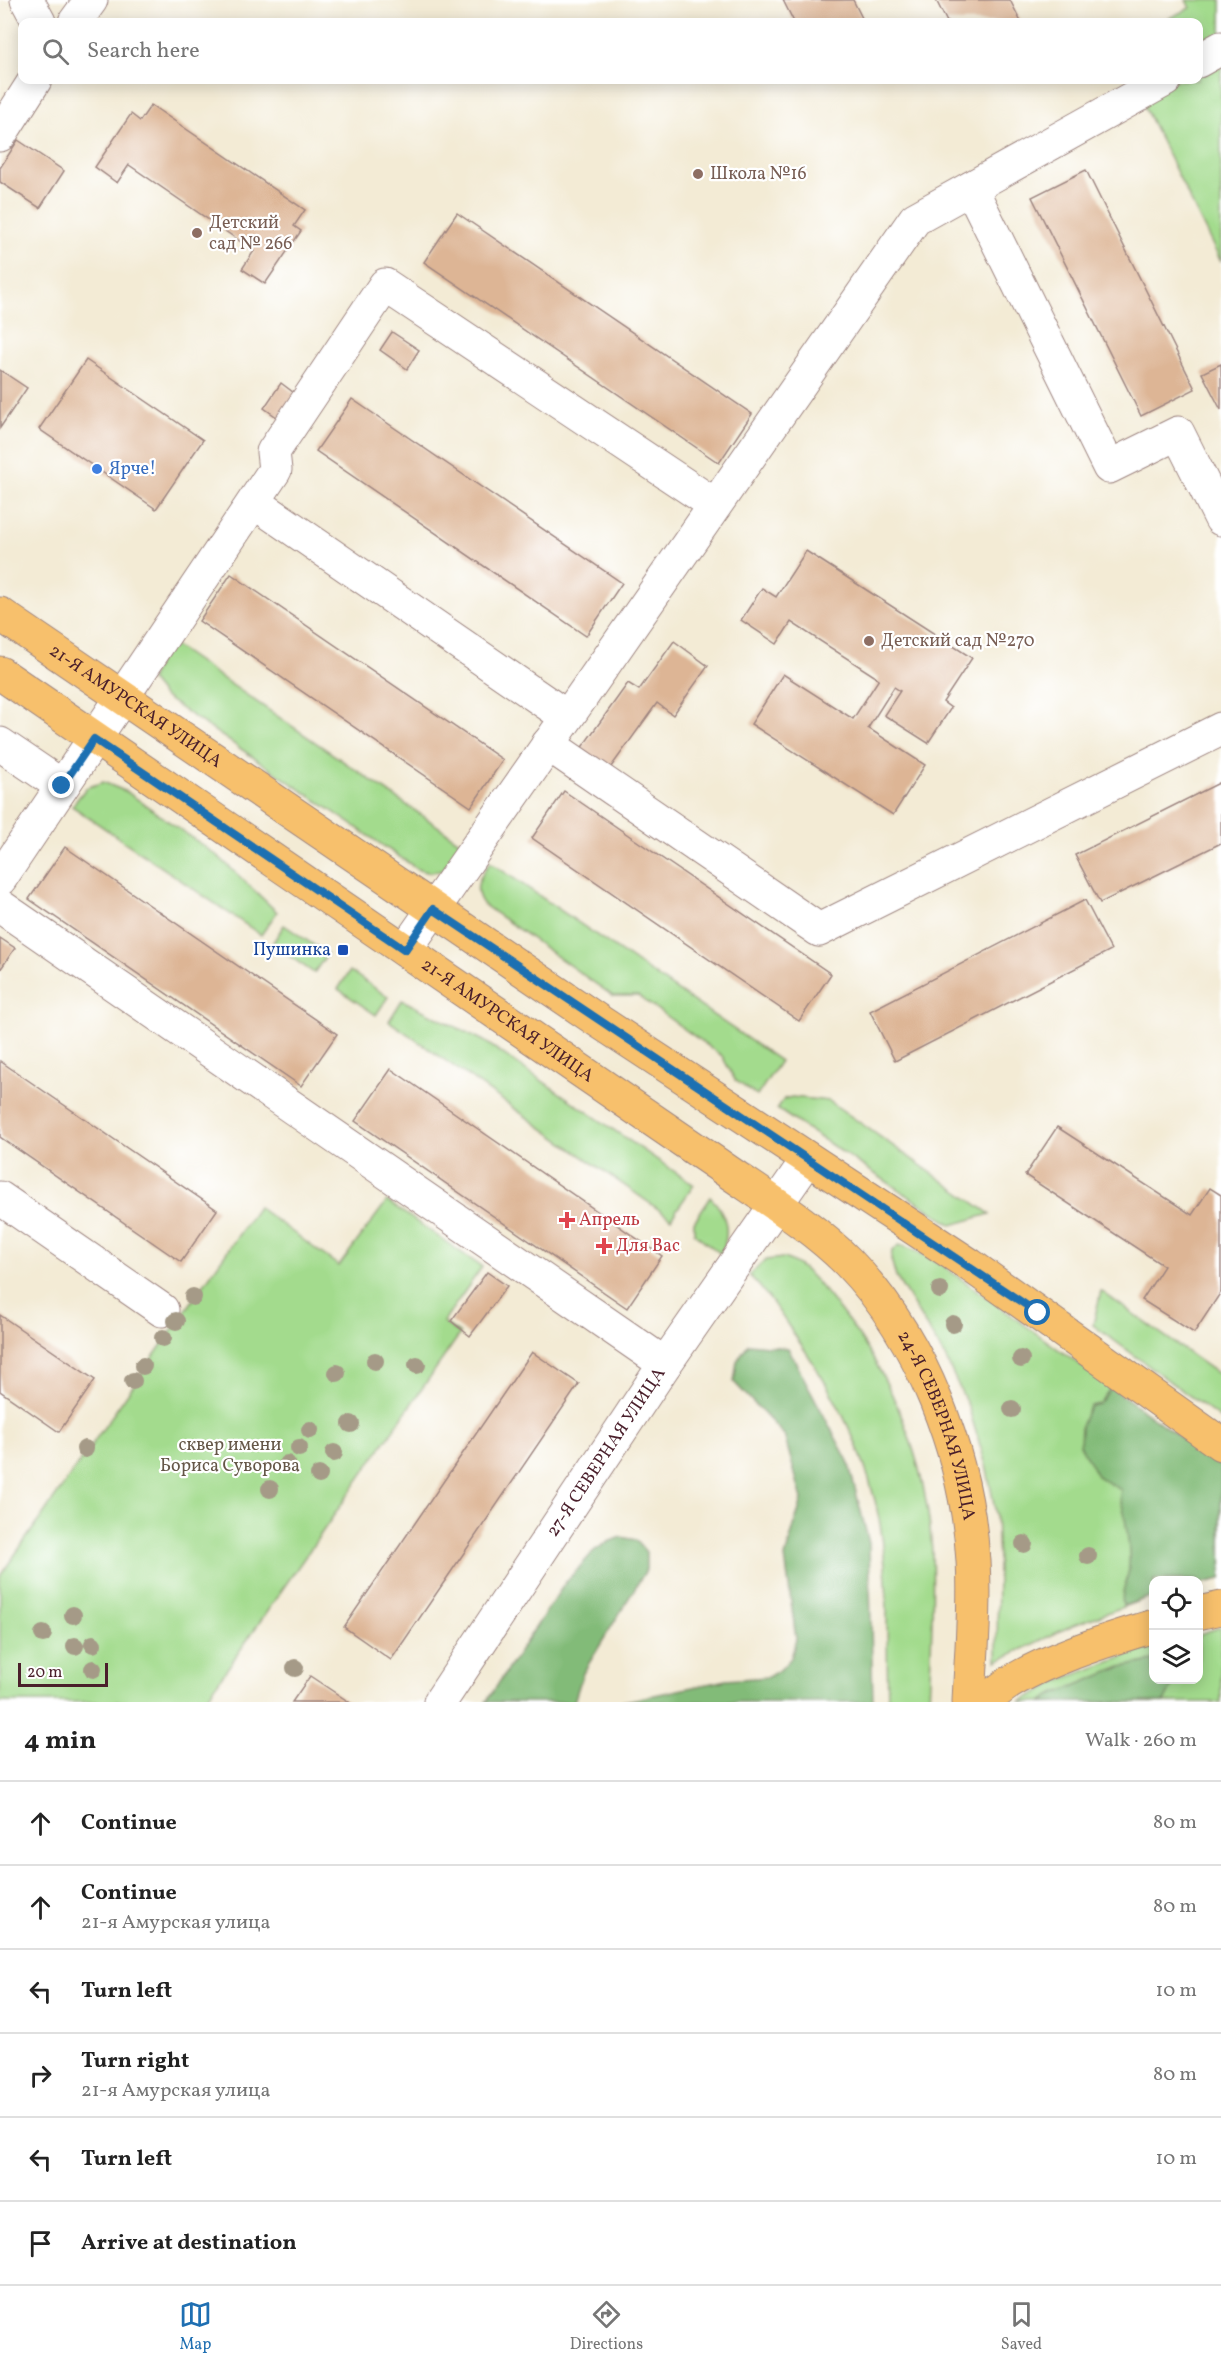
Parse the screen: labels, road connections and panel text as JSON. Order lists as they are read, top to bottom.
{
  "streets": {
    "main road": ["21-Я АМУРСКАЯ УЛИЦА", "24-Я СЕВЕРНАЯ УЛИЦА"],
    "street": ["27-Я СЕВЕРНАЯ УЛИЦА"]
  },
  "crossings": [
    ["21-Я АМУРСКАЯ УЛИЦА", "24-Я СЕВЕРНАЯ УЛИЦА"],
    ["21-Я АМУРСКАЯ УЛИЦА", "27-Я СЕВЕРНАЯ УЛИЦА"],
    ["24-Я СЕВЕРНАЯ УЛИЦА", "27-Я СЕВЕРНАЯ УЛИЦА"]
  ],
  "parks": ["сквер имени Бориса Суворова"],
  "places": {
    "other": [
      "Школа №16",
      "Детский сад № 266",
      "Ярче!",
      "Детский сад №270"
    ],
    "transit": ["Пушинка"],
    "health": ["Апрель", "Для Вас"]
  },
  "scale_bar": "20 m",
  "page": {
    "search": "Search here",
    "scale": "20 m",
    "heading": ["4 min", "Walk · 260 m"],
    "list": [
      ["Continue", "80 m"],
      ["Continue", "21-я Амурская улица", "80 m"],
      ["Turn left", "10 m"],
      ["Turn right", "21-я Амурская улица", "80 m"],
      ["Turn left", "10 m"],
      "Arrive at destination"
    ],
    "nav": ["Map", "Directions", "Saved"]
  }
}
